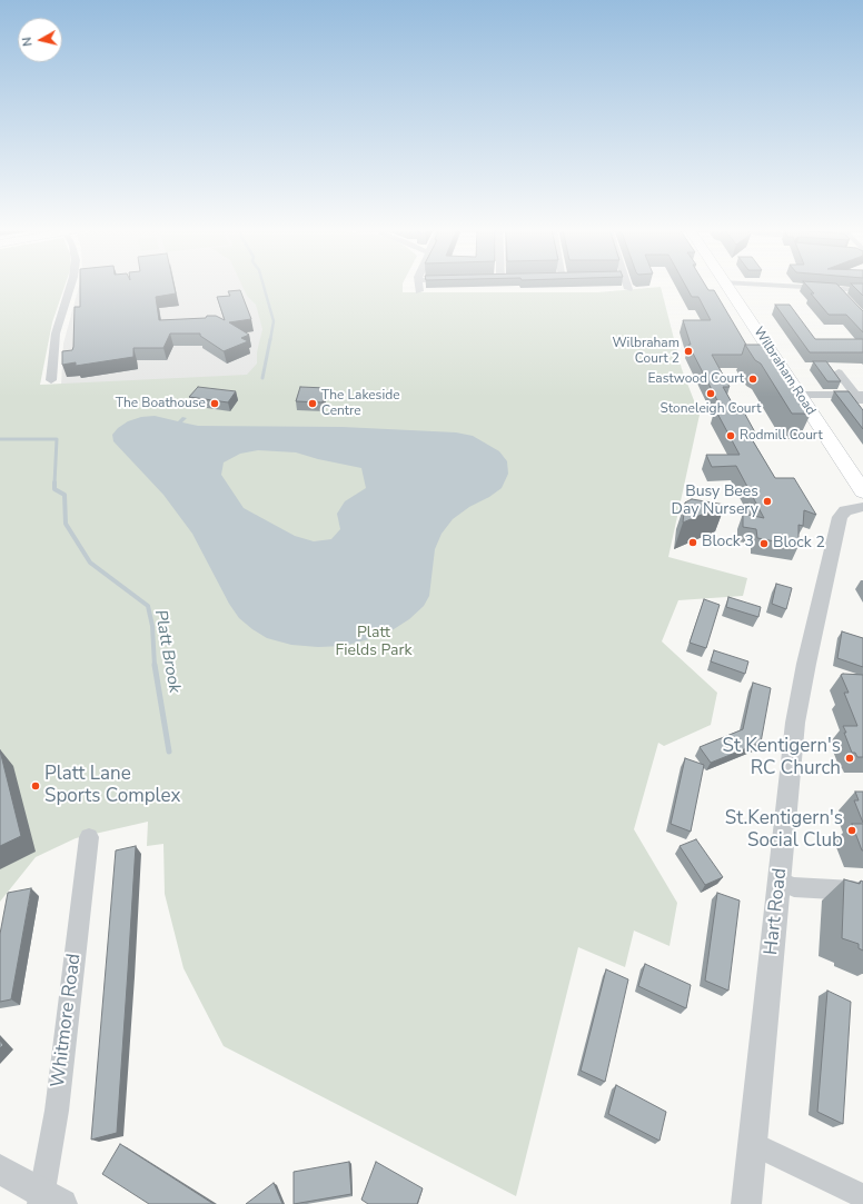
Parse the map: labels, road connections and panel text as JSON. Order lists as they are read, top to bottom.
{
  "streets": {
    "highway": ["Wilbraham Road"],
    "street": ["Hart Road", "Whitmore Road"]
  },
  "water": ["Platt Brook"],
  "parks": ["Platt Fields Park"],
  "places": [
    "Wilbraham Court 2",
    "Eastwood Court",
    "Stoneleigh Court",
    "The Boathouse",
    "The Lakeside Centre",
    "Rodmill Court",
    "Busy Bees Day Nursery",
    "Block 3",
    "Block 2",
    "St Kentigern's RC Church",
    "Platt Lane Sports Complex",
    "St.Kentigern's Social Club"
  ],
  "north": "left"
}
